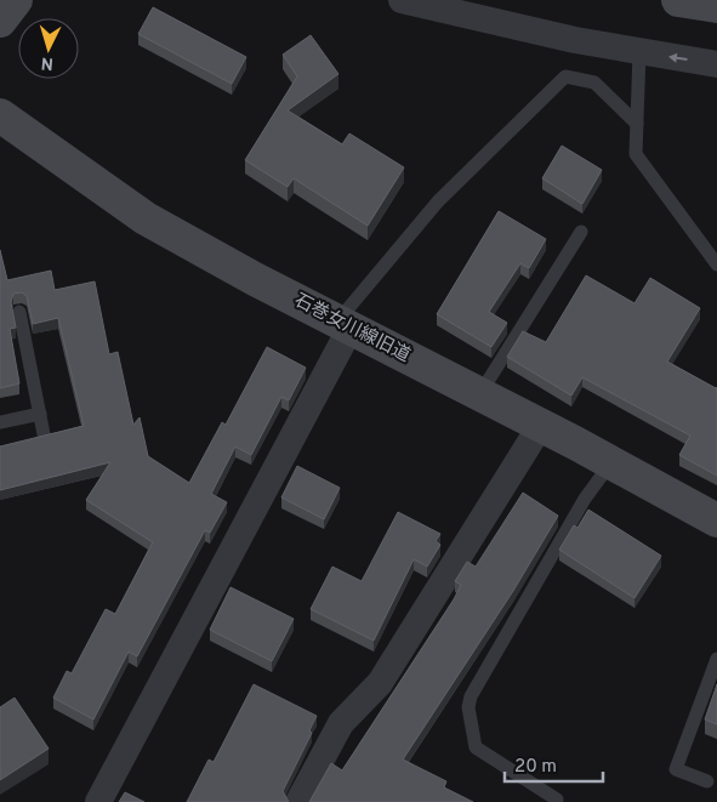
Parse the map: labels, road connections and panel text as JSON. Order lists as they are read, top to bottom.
{
  "streets": {
    "street": ["石巻女川線旧道"]
  },
  "scale_bar": "20 m",
  "north": "bottom"
}
